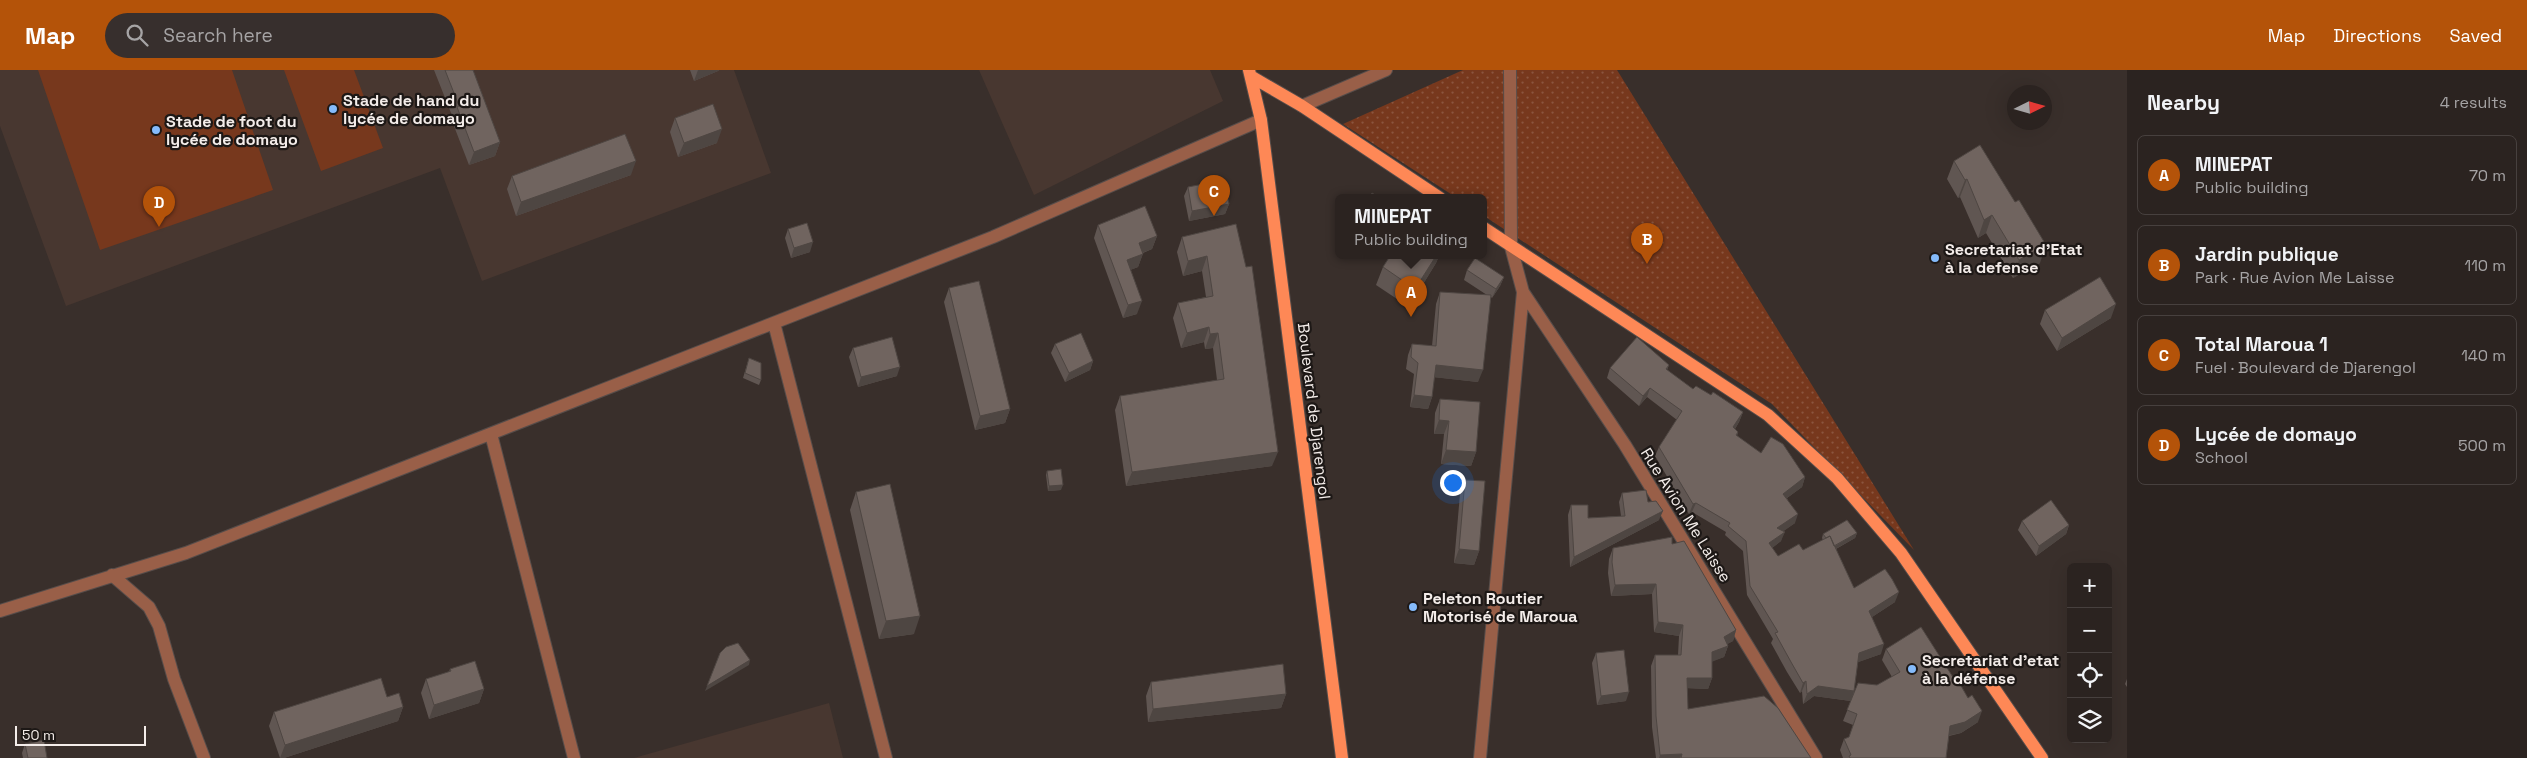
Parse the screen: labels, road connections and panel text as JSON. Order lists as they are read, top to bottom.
{
  "streets": {
    "main road": ["Boulevard de Djarengol"],
    "street": ["Rue Avion Me Laisse"]
  },
  "places": [
    "Stade de hand du lycée de domayo",
    "Stade de foot du lycée de domayo",
    "Secretariat d'Etat à la defense",
    "Peleton Routier Motorisé de Maroua",
    "Secretariat d'etat à la défense"
  ],
  "scale_bar": "50 m",
  "north": "right",
  "page": {
    "header": "Map",
    "search": "Search here",
    "nav": ["Map", "Directions", "Saved"],
    "heading": ["Nearby", "4 results"],
    "list": [
      {
        "mark": "A",
        "name": "MINEPAT",
        "note": "Public building",
        "value": "70 m"
      },
      {
        "mark": "B",
        "name": "Jardin publique",
        "note": "Park · Rue Avion Me Laisse",
        "value": "110 m"
      },
      {
        "mark": "C",
        "name": "Total Maroua 1",
        "note": "Fuel · Boulevard de Djarengol",
        "value": "140 m"
      },
      {
        "mark": "D",
        "name": "Lycée de domayo",
        "note": "School",
        "value": "500 m"
      }
    ],
    "pins": [
      "C",
      "D",
      "B",
      "A"
    ],
    "popup": ["MINEPAT", "Public building"],
    "map_buttons": ["+", "−"],
    "scale": "50 m"
  }
}
